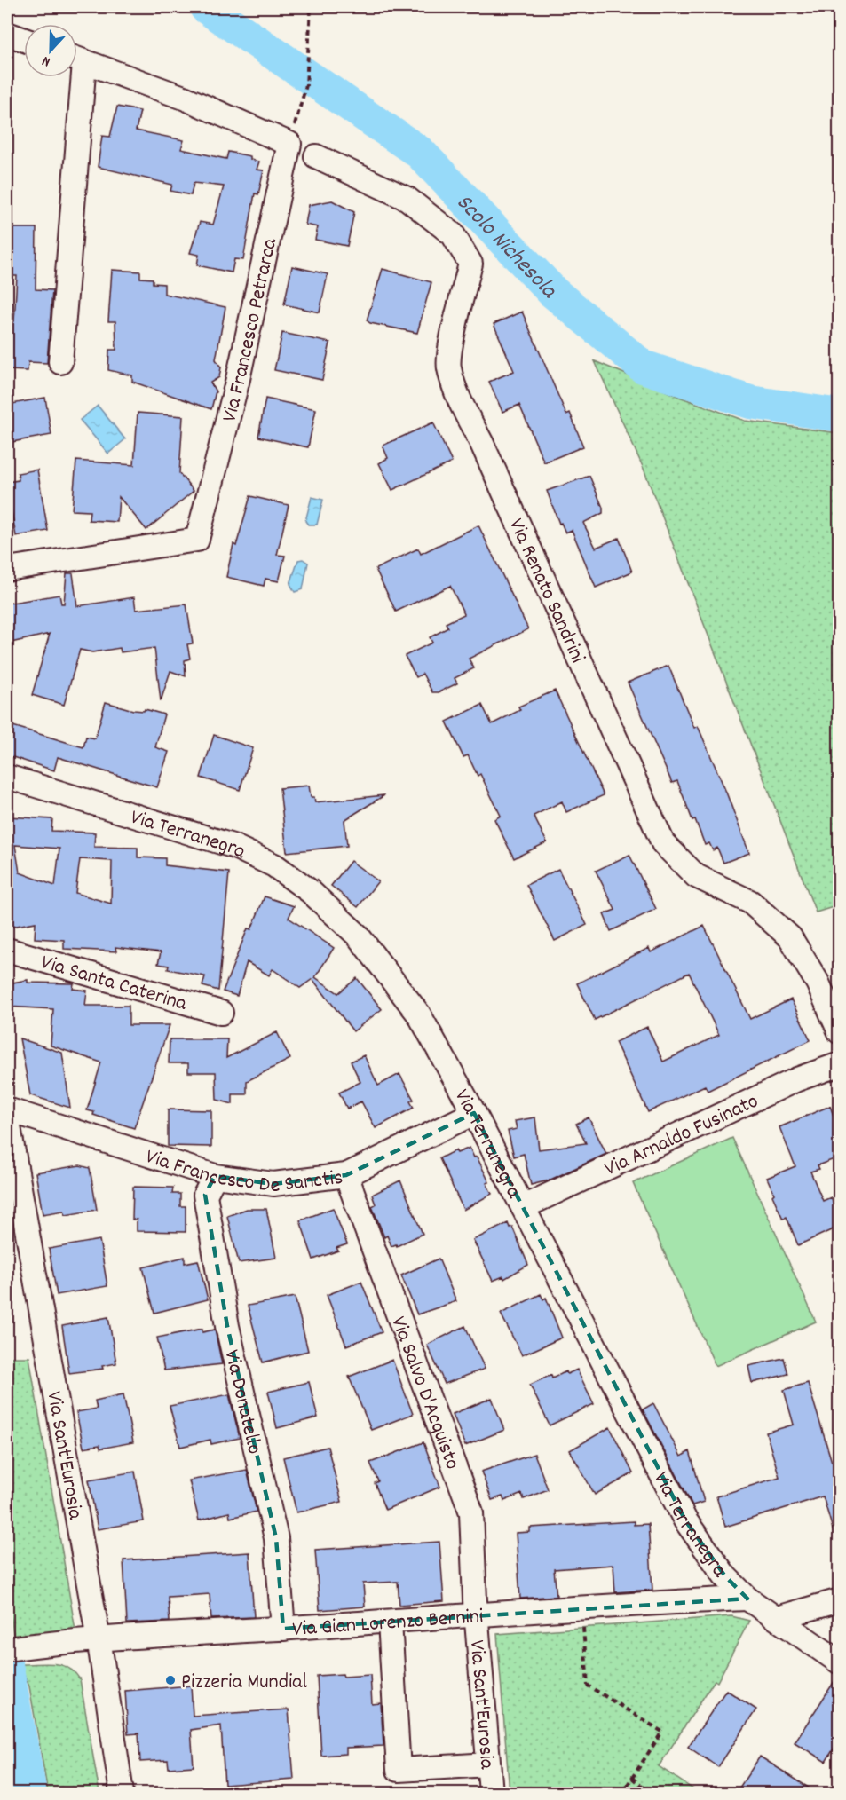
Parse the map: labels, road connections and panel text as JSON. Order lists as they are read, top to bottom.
{
  "streets": {
    "street": [
      "Via Francesco Petrarca",
      "Via Renato Sandrini",
      "Via Terranegra",
      "Via Santa Caterina",
      "Via Arnaldo Fusinato",
      "Via Francesco De Sanctis",
      "Via Salvo D'Acquisto",
      "Via Donatello",
      "Via Sant'Eurosia",
      "Via Gian Lorenzo Bernini"
    ]
  },
  "crossings": [
    ["Via Terranegra", "Via Arnaldo Fusinato"],
    ["Via Terranegra", "Via Francesco De Sanctis"],
    ["Via Terranegra", "Via Gian Lorenzo Bernini"],
    ["Via Francesco De Sanctis", "Via Salvo D'Acquisto"],
    ["Via Francesco De Sanctis", "Via Donatello"],
    ["Via Salvo D'Acquisto", "Via Sant'Eurosia"],
    ["Via Salvo D'Acquisto", "Via Gian Lorenzo Bernini"],
    ["Via Donatello", "Via Gian Lorenzo Bernini"],
    ["Via Sant'Eurosia", "Via Gian Lorenzo Bernini"]
  ],
  "water": ["Scolo Nichesola"],
  "places": ["Pizzeria Mundial"],
  "north": "bottom"
}
